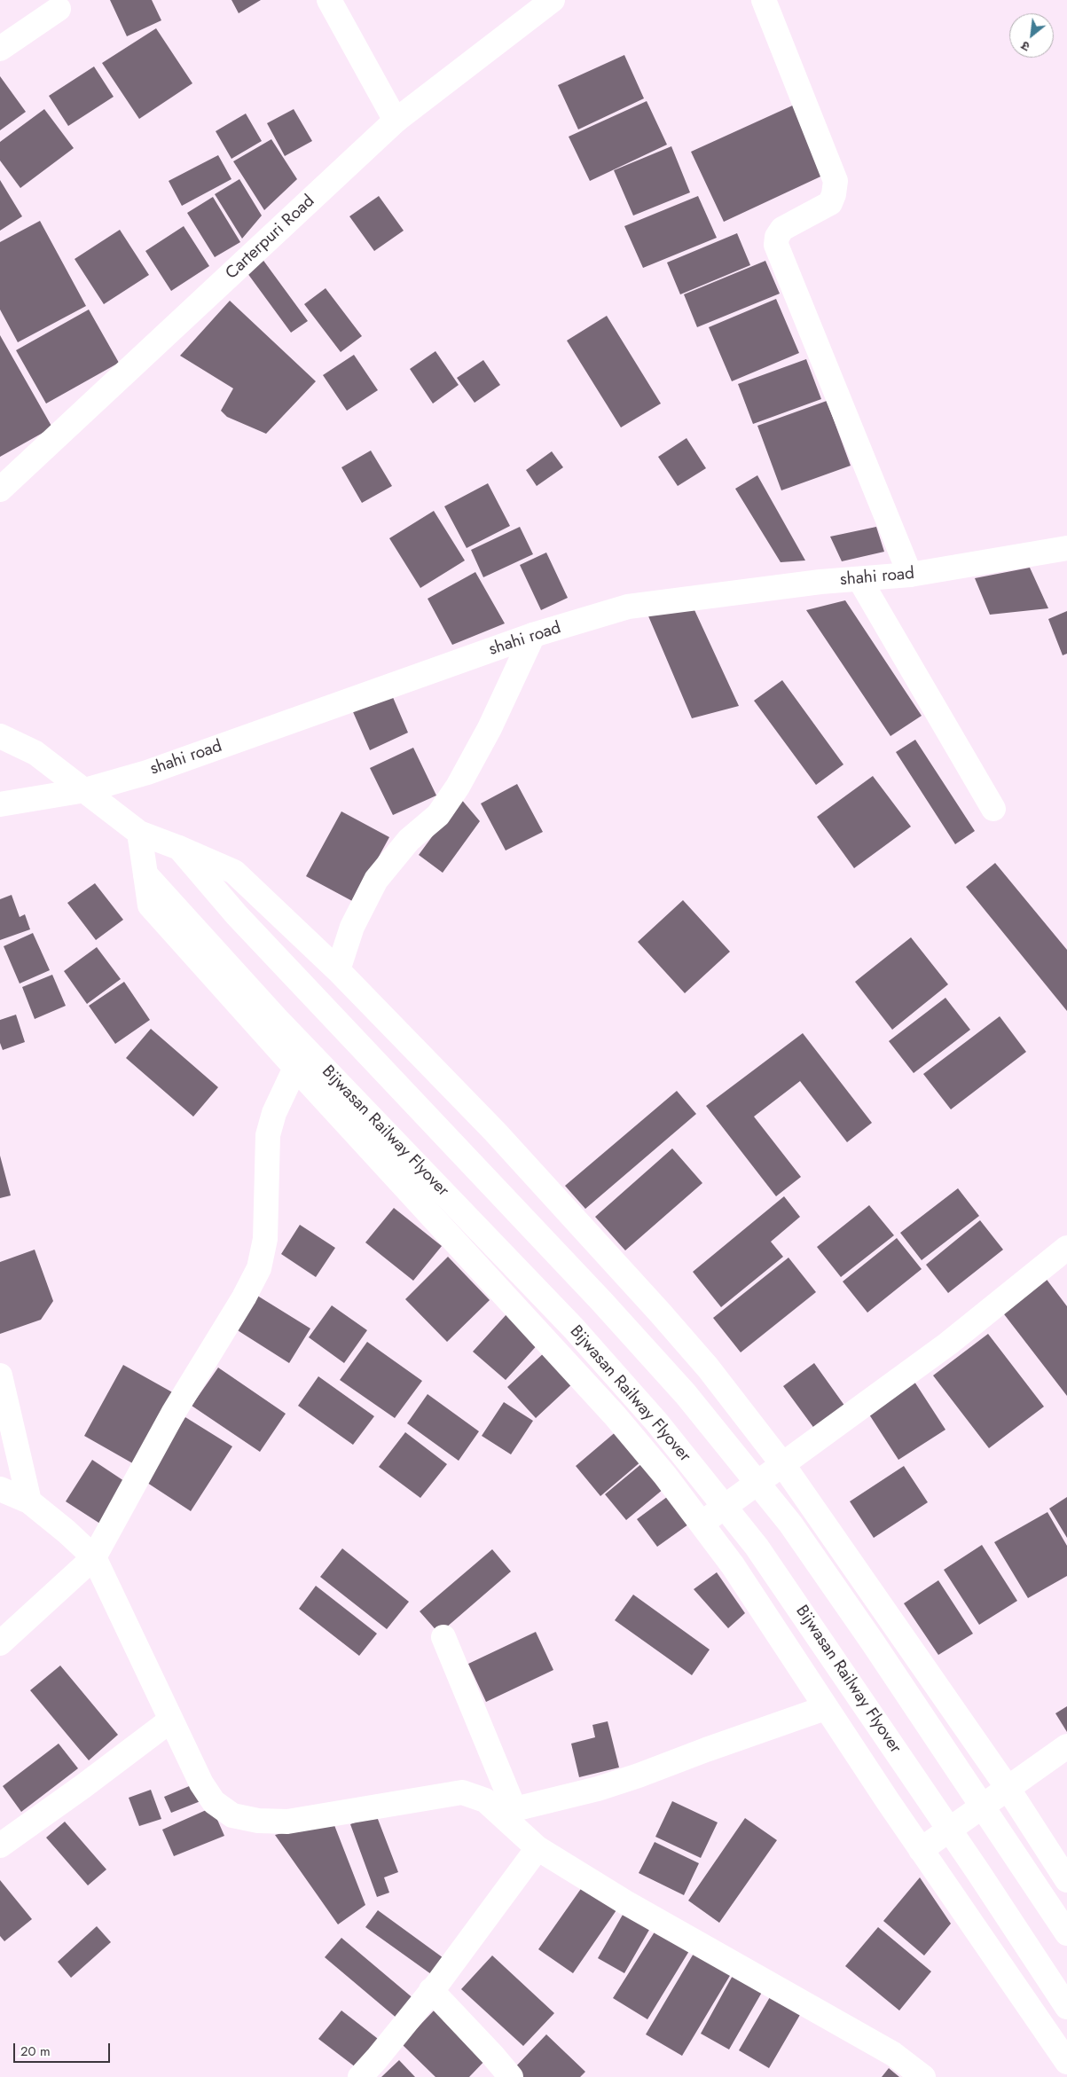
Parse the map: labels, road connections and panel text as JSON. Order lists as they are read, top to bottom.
{
  "streets": {
    "street": ["Carterpuri Road", "shahi road", "Bijwasan Railway Flyover"]
  },
  "scale_bar": "20 m",
  "north": "bottom left"
}
